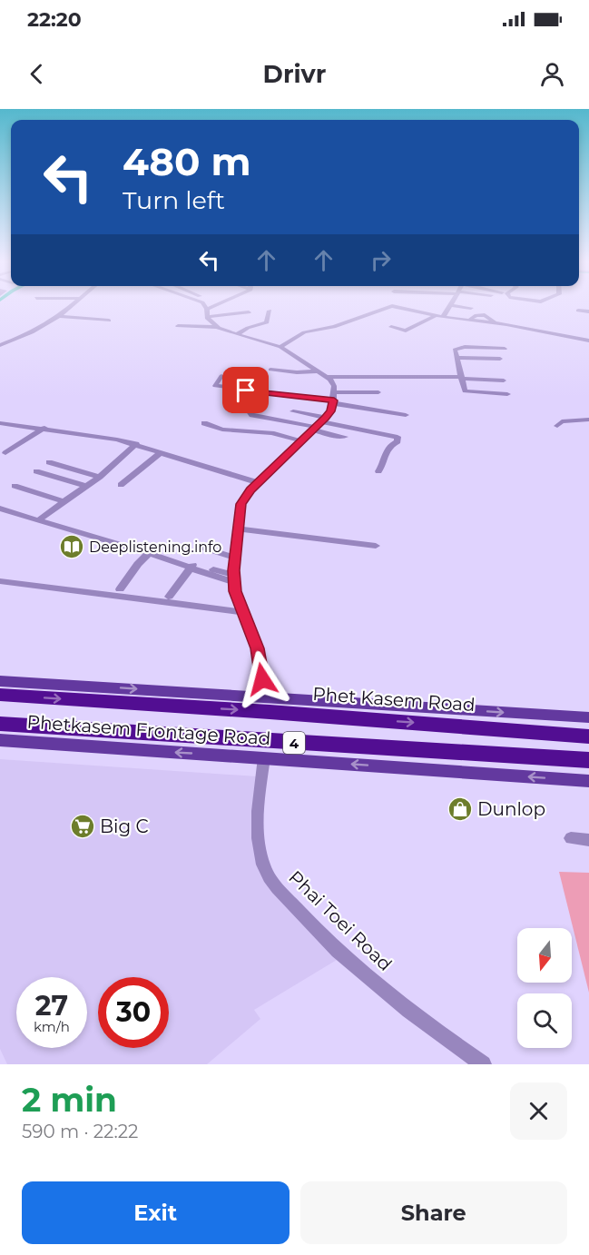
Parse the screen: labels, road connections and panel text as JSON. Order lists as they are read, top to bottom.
{
  "streets": {
    "highway": ["Phet Kasem Road", "4"],
    "main road": ["Phetkasem Frontage Road"],
    "street": ["Phai Toei Road"]
  },
  "crossings": [
    ["Phetkasem Frontage Road", "Phai Toei Road"]
  ],
  "places": {
    "library": ["Deeplistening.info"],
    "shop": ["Dunlop"],
    "supermarket": ["Big C"]
  },
  "north": "bottom",
  "page": {
    "status": "22:20",
    "header": "Drivr",
    "turn": ["480 m", "Turn left"],
    "speed": "27 km/h",
    "limit": "30",
    "heading": ["2 min", "590 m · 22:22"],
    "buttons": ["Exit", "Share"]
  }
}
